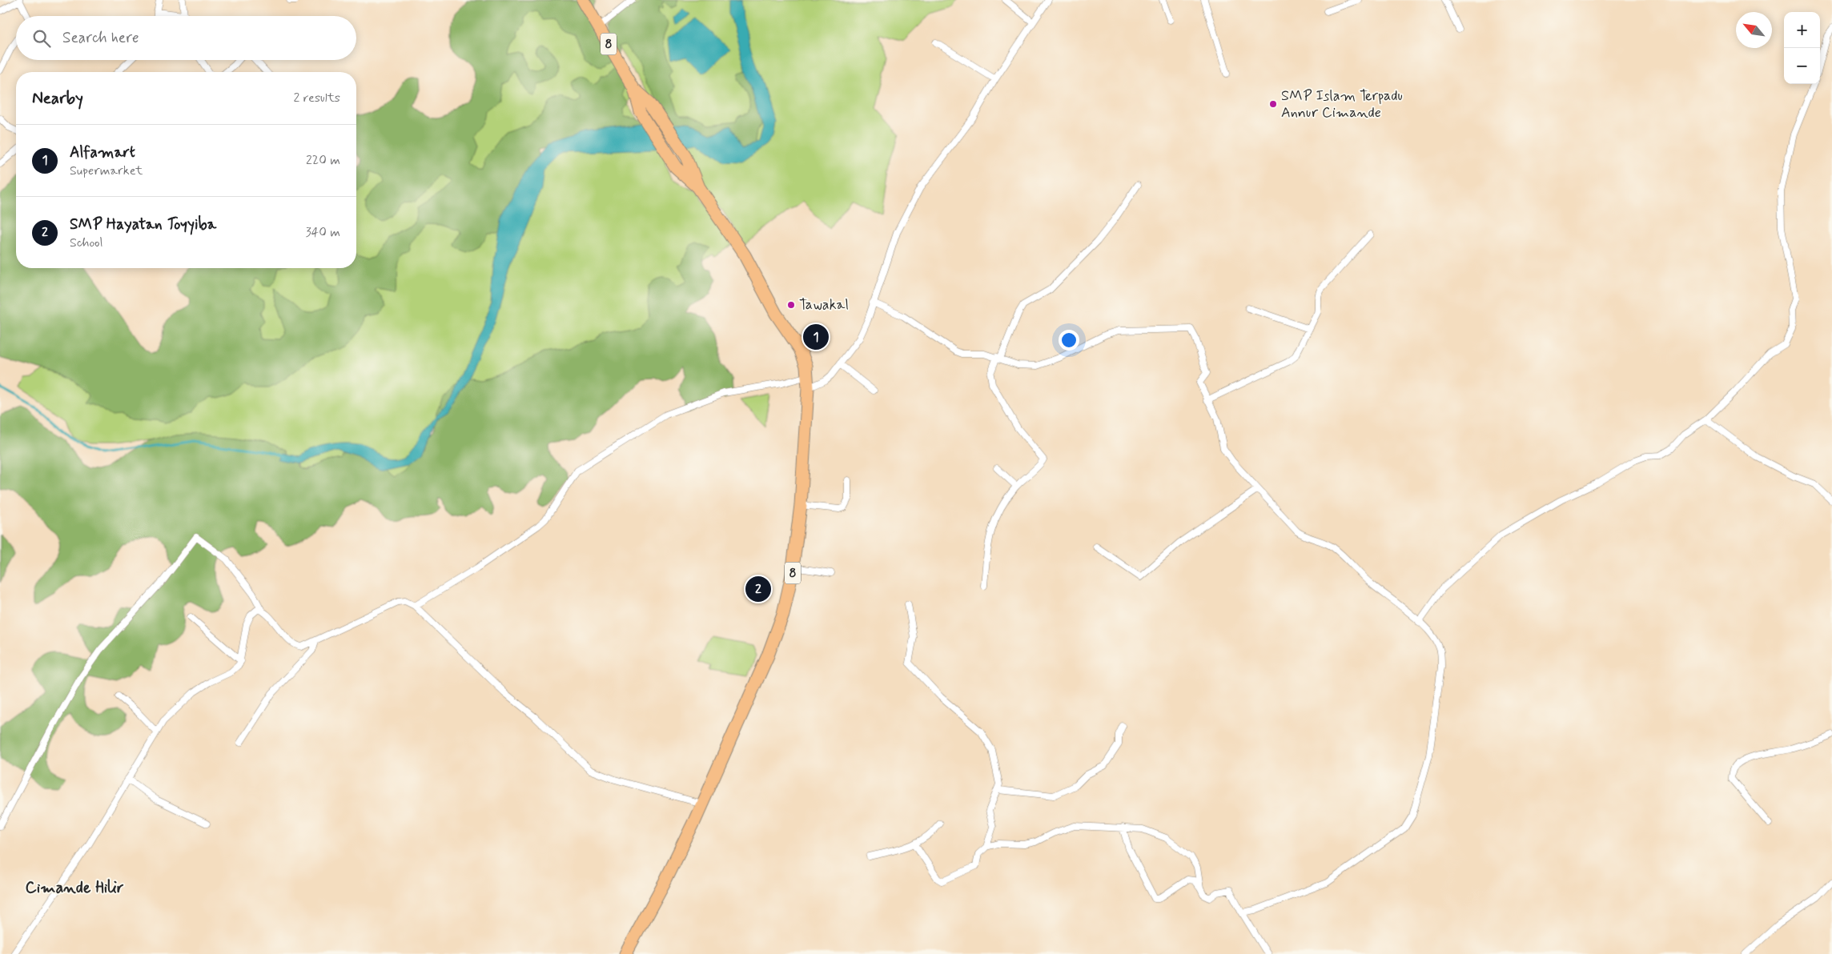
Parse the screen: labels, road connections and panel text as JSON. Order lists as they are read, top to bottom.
{
  "streets": {
    "highway": ["8"]
  },
  "districts": ["Cimande Hilir"],
  "places": ["SMP Islam Terpadu Annur Cimande", "Tawakal"],
  "north": "top left",
  "page": {
    "map_buttons": ["+", "−"],
    "search": "Search here",
    "heading": ["Nearby", "2 results"],
    "list": [
      {
        "mark": "1",
        "name": "Alfamart",
        "note": "Supermarket",
        "value": "220 m"
      },
      {
        "mark": "2",
        "name": "SMP Hayatan Toyyiba",
        "note": "School",
        "value": "340 m"
      }
    ],
    "pins": ["1", "2"]
  }
}
